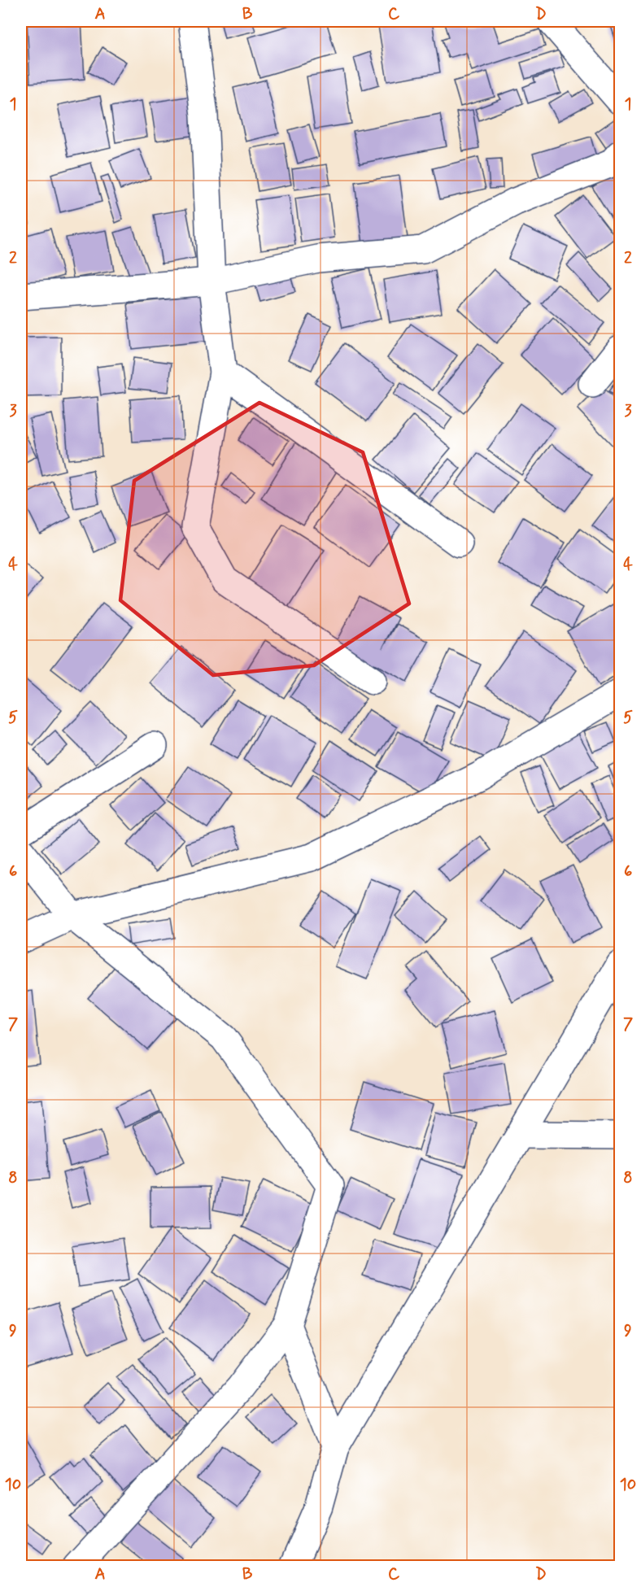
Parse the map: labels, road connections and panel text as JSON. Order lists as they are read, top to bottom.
{
  "grid": {
    "columns": [
      "A",
      "B",
      "C",
      "D"
    ],
    "rows": [
      "1",
      "2",
      "3",
      "4",
      "5",
      "6",
      "7",
      "8",
      "9",
      "10"
    ]
  }
}
